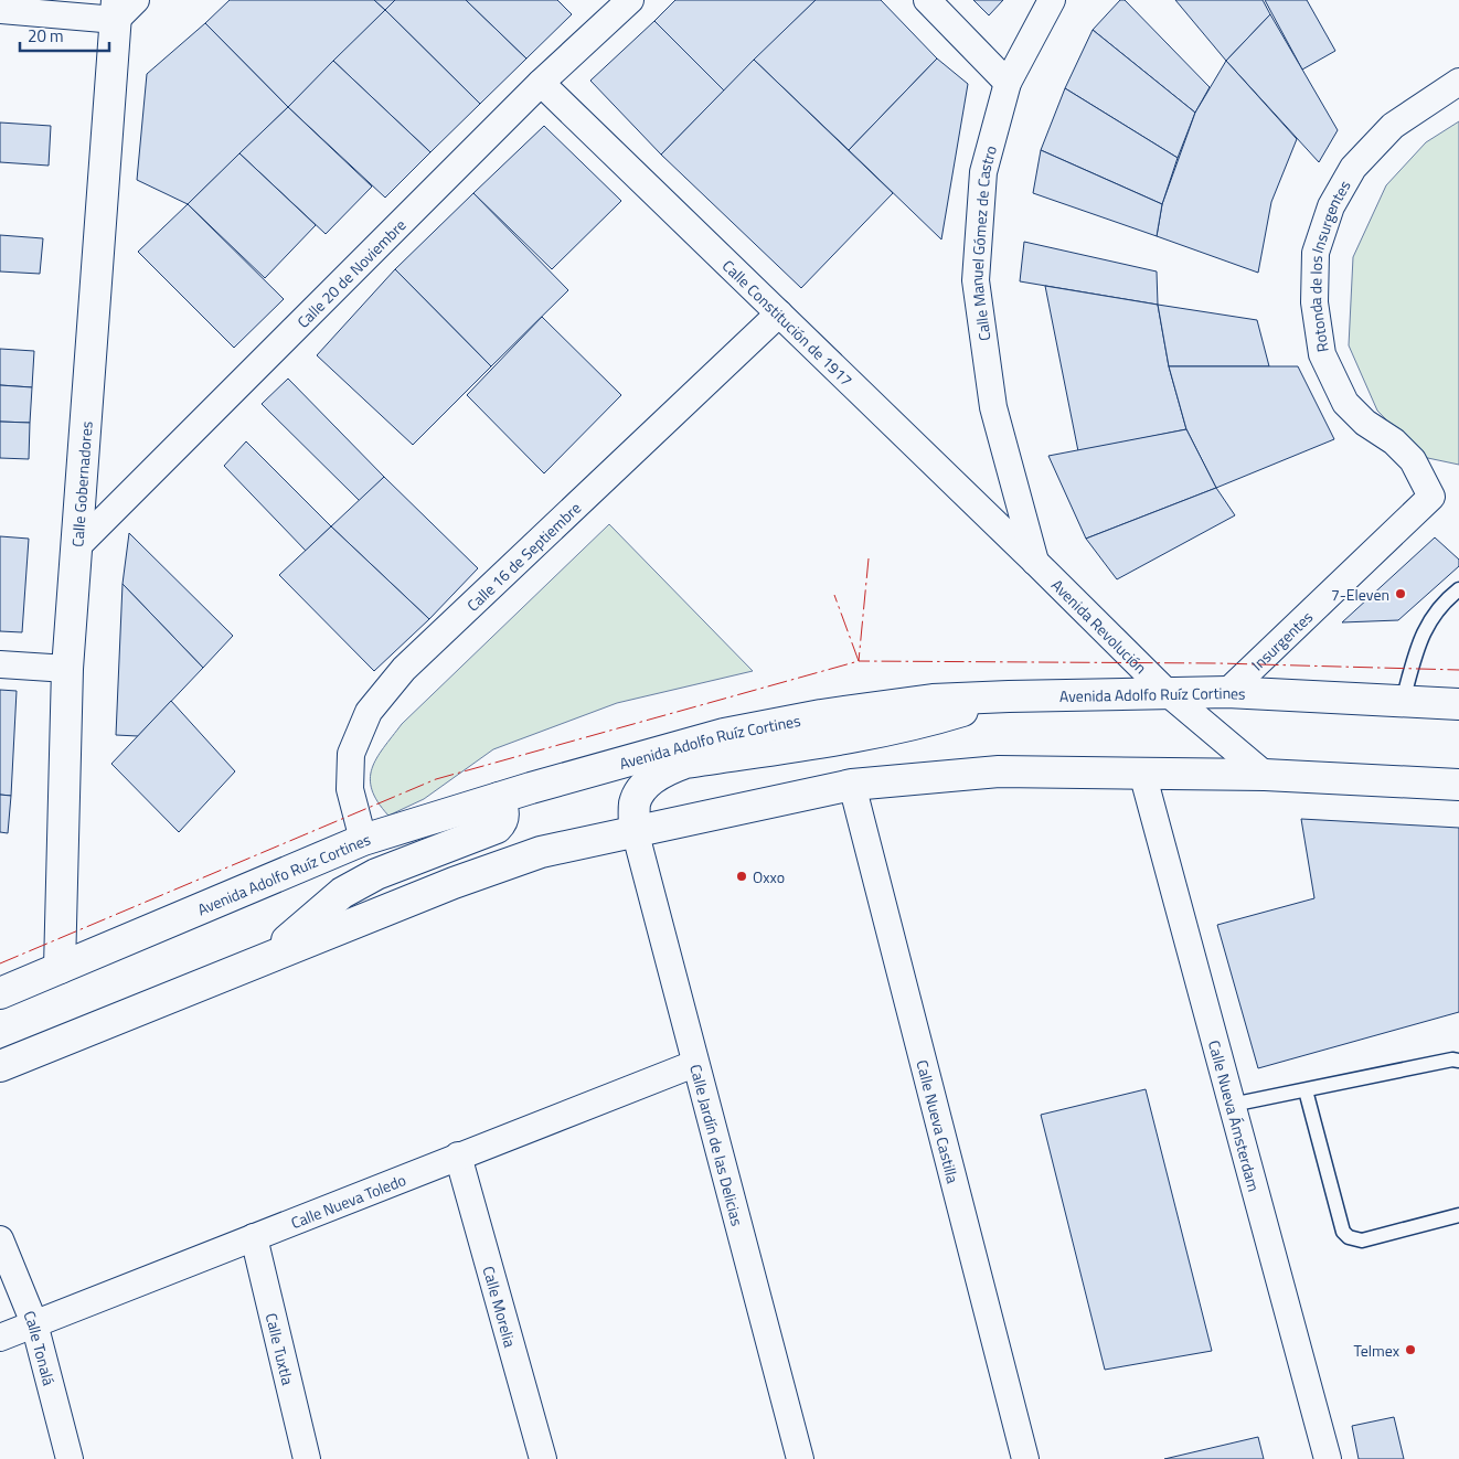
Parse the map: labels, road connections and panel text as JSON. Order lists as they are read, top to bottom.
{
  "streets": {
    "main road": ["Calle Gobernadores", "Avenida Adolfo Ruíz Cortines"],
    "street": [
      "Calle Manuel Gómez de Castro",
      "Rotonda de los Insurgentes",
      "Calle 20 de Noviembre",
      "Calle Constitución de 1917",
      "Calle 16 de Septiembre",
      "Avenida Revolución",
      "Insurgentes",
      "Calle Nueva Ámsterdam",
      "Calle Nueva Castilla",
      "Calle Jardín de las Delicias",
      "Calle Nueva Toledo",
      "Calle Morelia",
      "Calle Tonalá",
      "Calle Tuxtla"
    ]
  },
  "crossings": [
    ["Calle Manuel Gómez de Castro", "Calle Constitución de 1917"],
    ["Calle Manuel Gómez de Castro", "Avenida Revolución"],
    ["Rotonda de los Insurgentes", "Insurgentes"],
    ["Calle 20 de Noviembre", "Calle Constitución de 1917"],
    ["Calle 20 de Noviembre", "Calle Gobernadores"],
    ["Calle Constitución de 1917", "Calle 16 de Septiembre"],
    ["Calle Constitución de 1917", "Avenida Revolución"],
    ["Calle Gobernadores", "Avenida Adolfo Ruíz Cortines"],
    ["Calle 16 de Septiembre", "Avenida Adolfo Ruíz Cortines"],
    ["Avenida Revolución", "Avenida Adolfo Ruíz Cortines"],
    ["Insurgentes", "Avenida Adolfo Ruíz Cortines"],
    ["Calle Jardín de las Delicias", "Calle Nueva Toledo"],
    ["Calle Nueva Toledo", "Calle Morelia"],
    ["Calle Nueva Toledo", "Calle Tonalá"],
    ["Calle Nueva Toledo", "Calle Tuxtla"]
  ],
  "places": ["7-Eleven", "Oxxo", "Telmex"],
  "scale_bar": "20 m"
}
